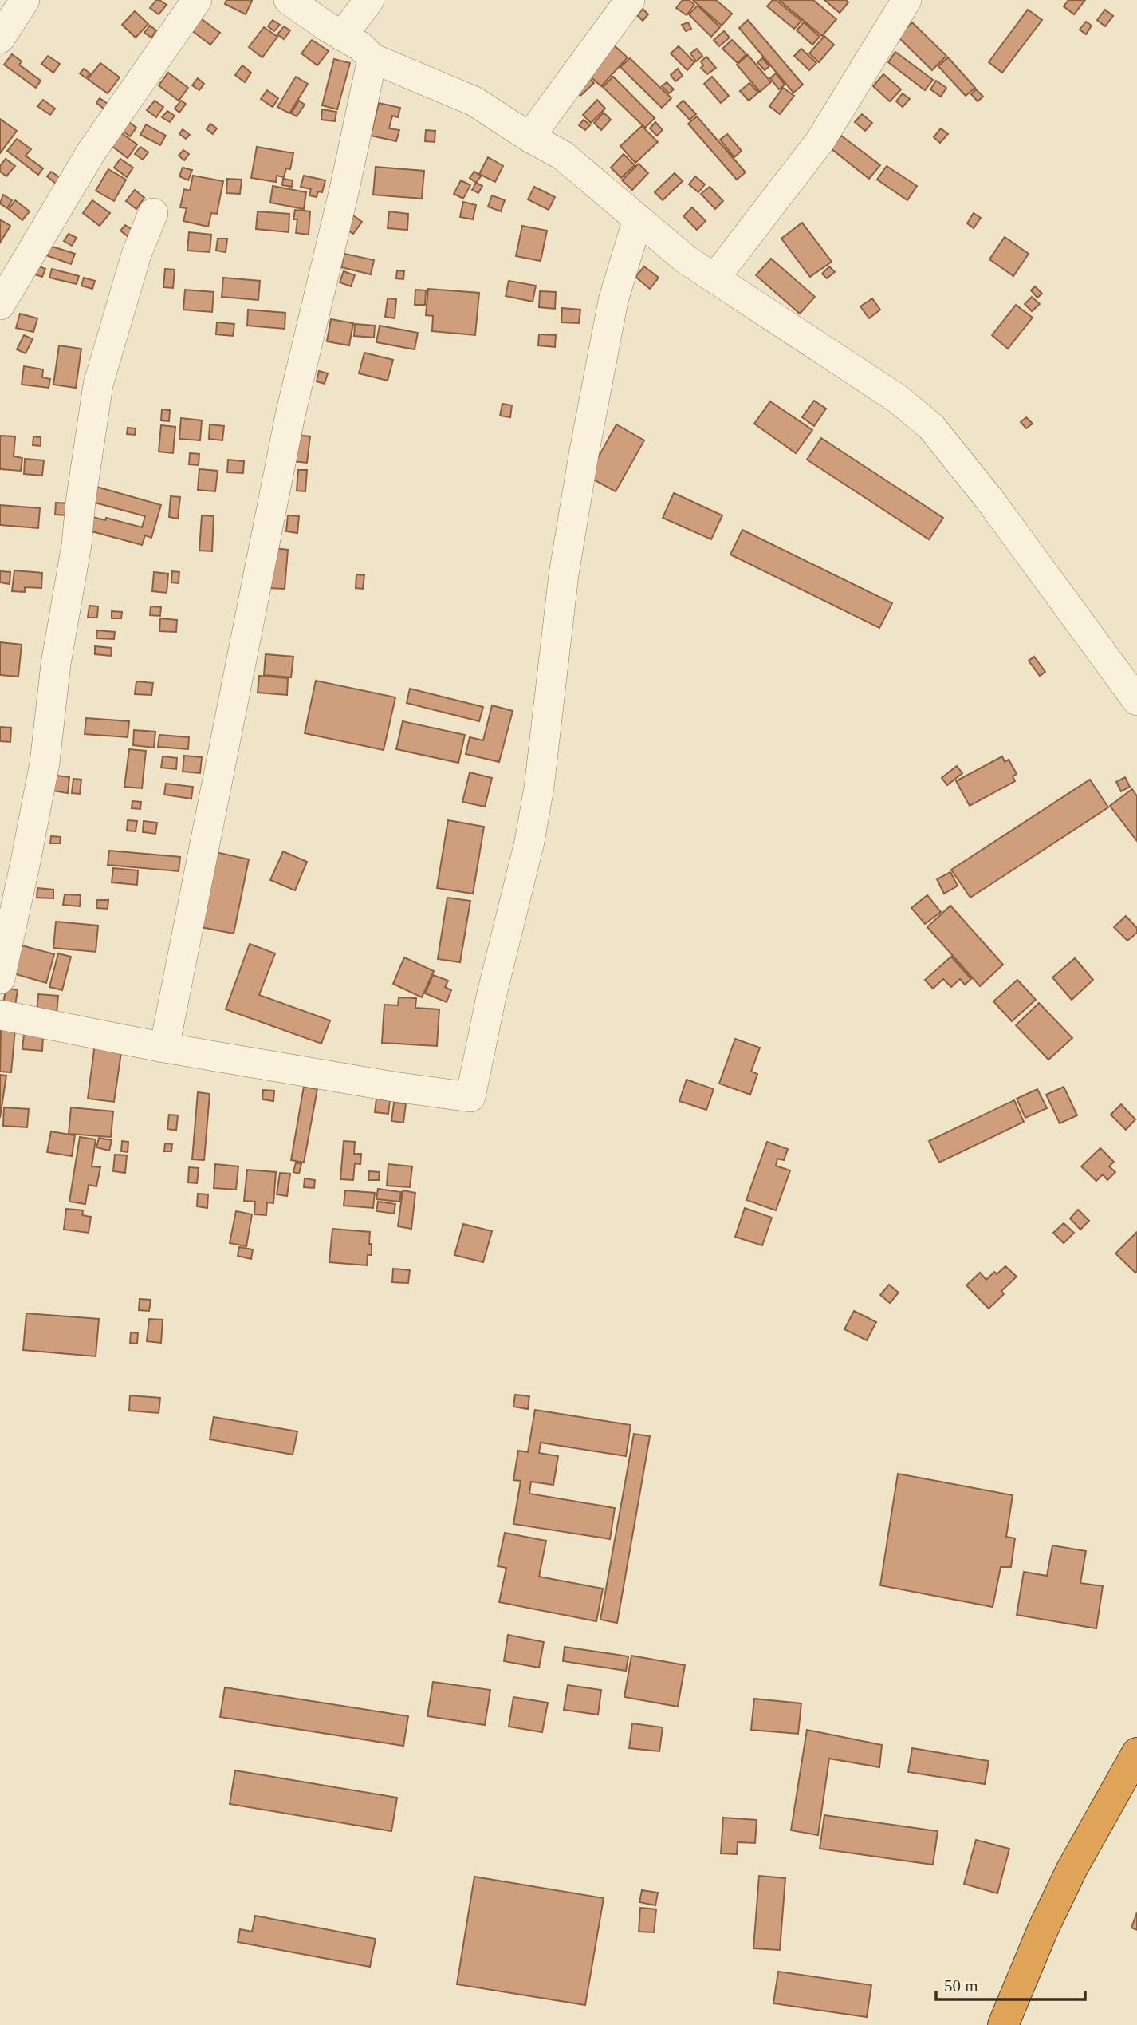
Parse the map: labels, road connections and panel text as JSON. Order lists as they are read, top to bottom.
{
  "scale_bar": "50 m"
}
